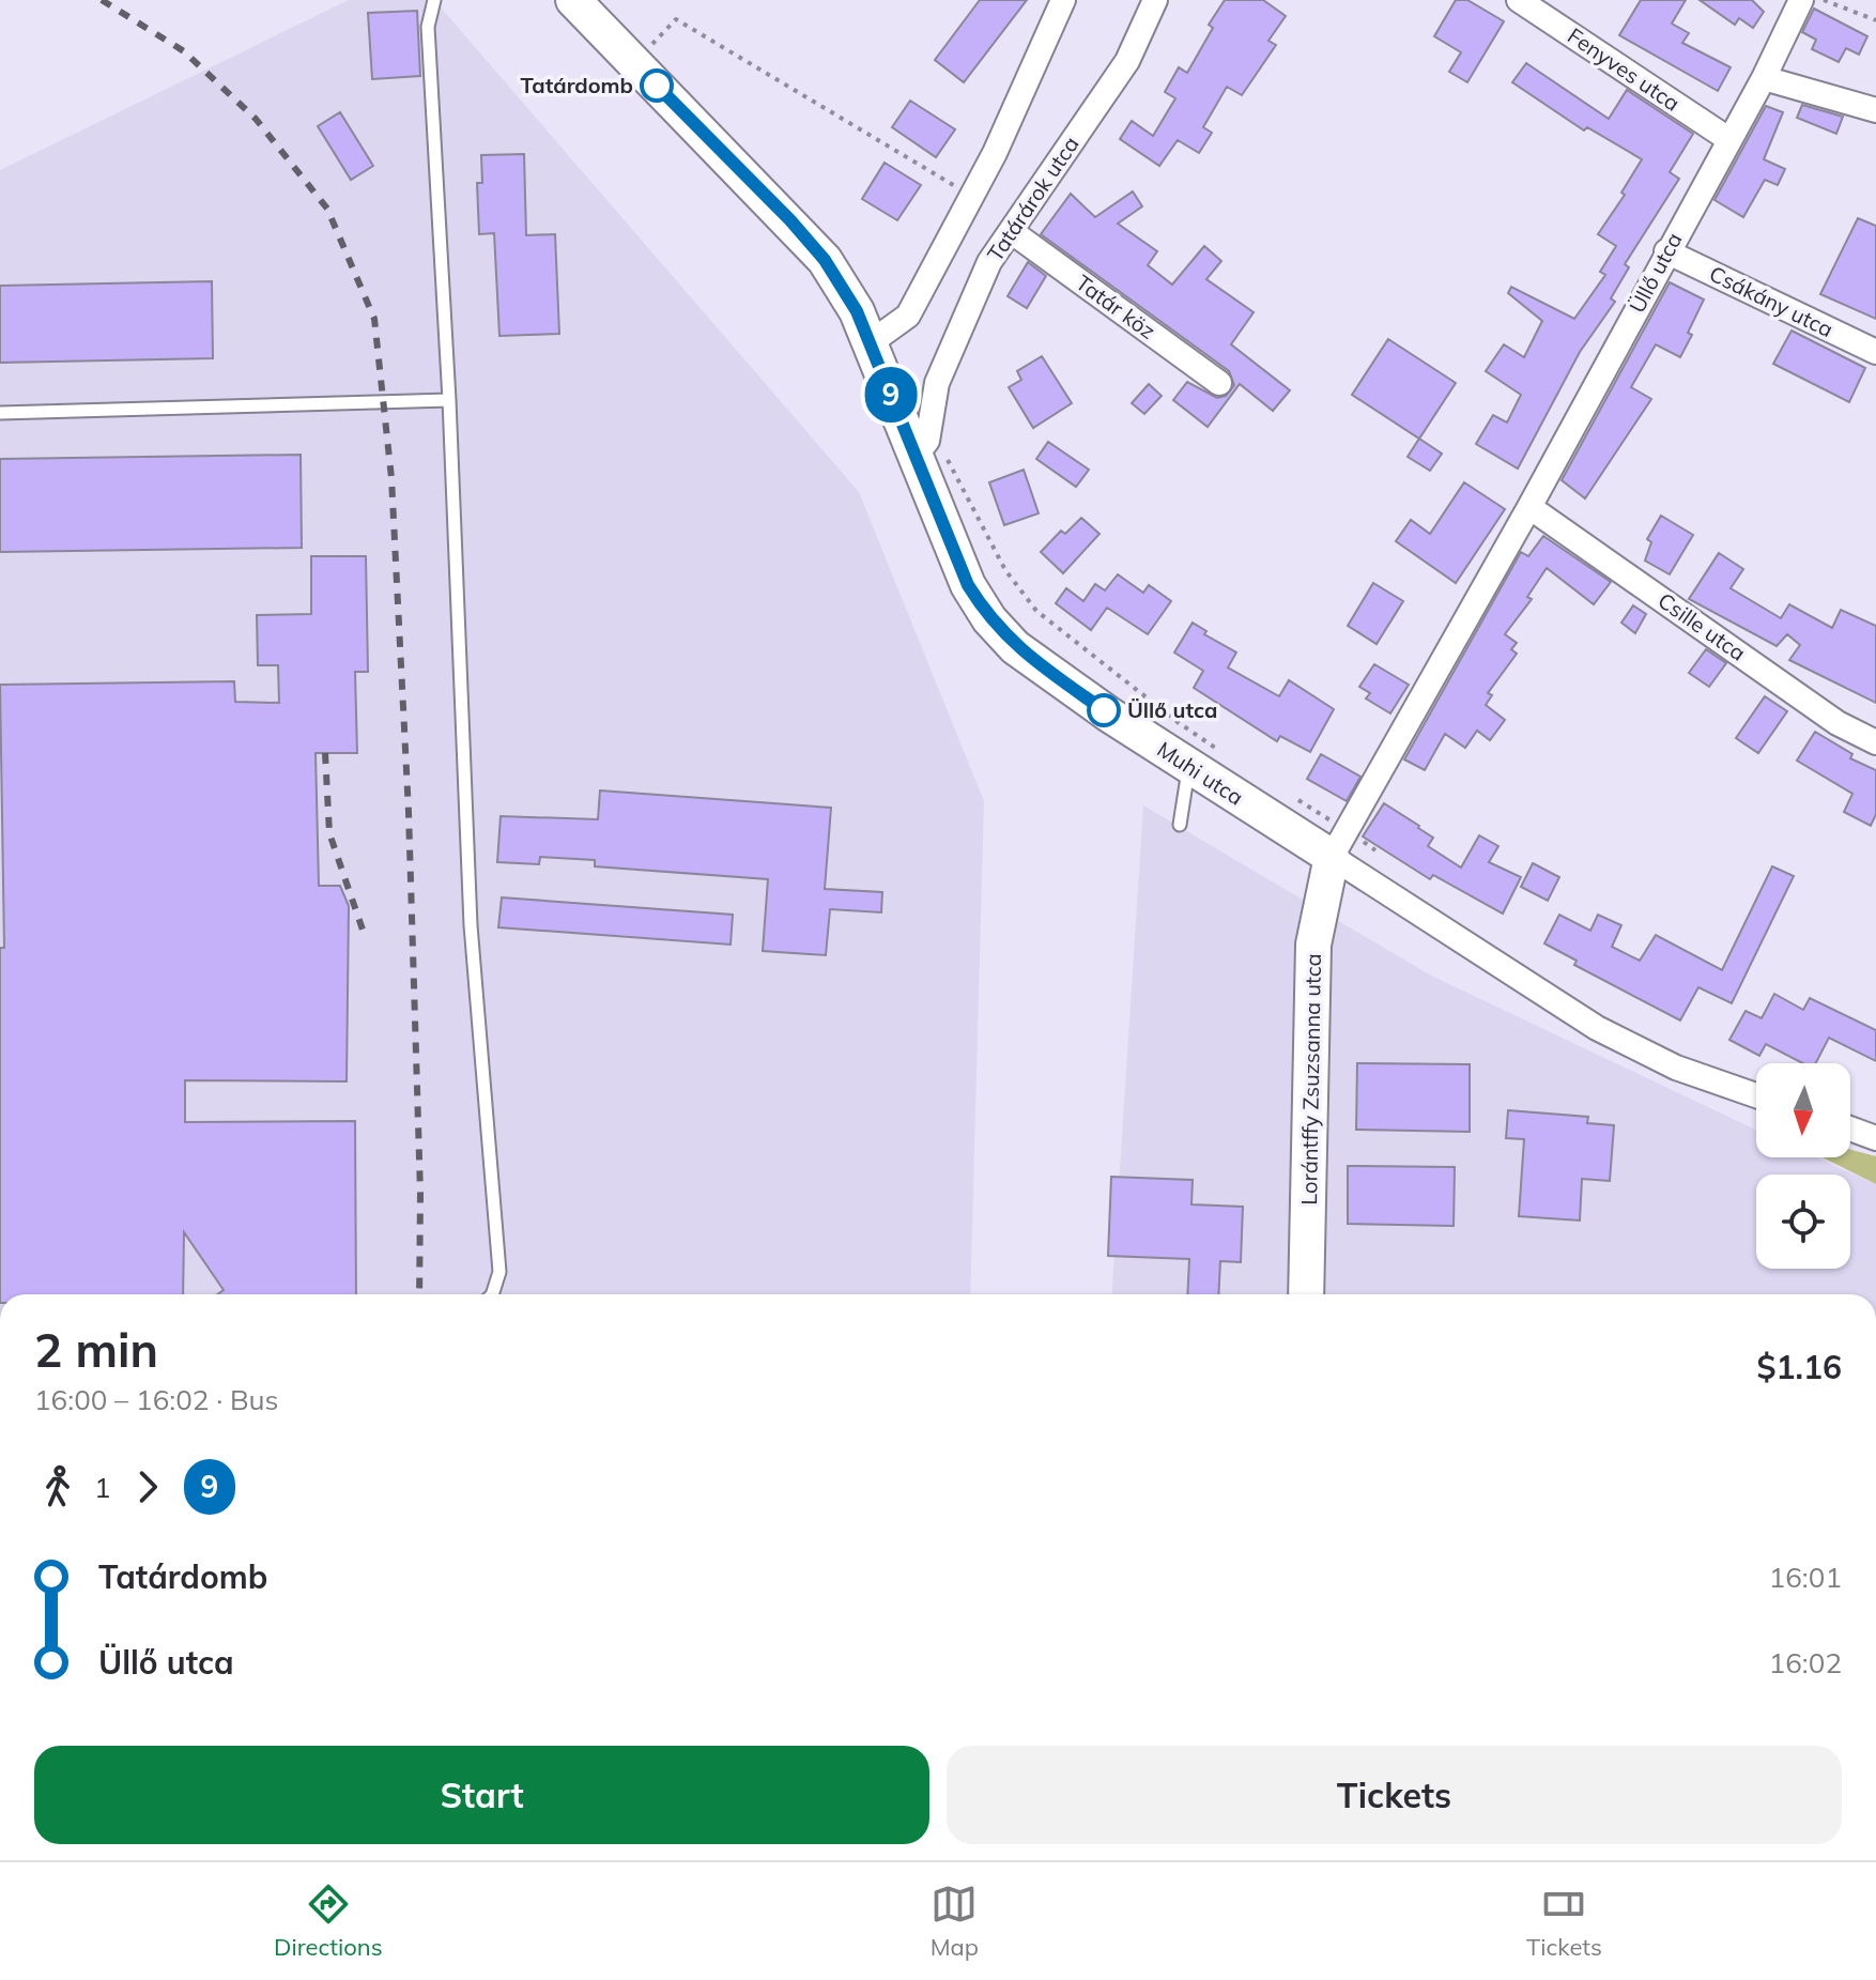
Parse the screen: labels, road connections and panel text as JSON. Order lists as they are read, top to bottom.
{
  "streets": {
    "main road": ["Muhi utca", "Lorántffy Zsuzsanna utca"],
    "street": [
      "Fenyves utca",
      "Tatárárok utca",
      "Üllő utca",
      "Csákány utca",
      "Tatár köz",
      "Csille utca"
    ]
  },
  "crossings": [
    ["Fenyves utca", "Üllő utca"],
    ["Tatárárok utca", "Tatár köz"],
    ["Tatárárok utca", "Muhi utca"],
    ["Üllő utca", "Csákány utca"],
    ["Üllő utca", "Csille utca"],
    ["Üllő utca", "Muhi utca"],
    ["Üllő utca", "Lorántffy Zsuzsanna utca"],
    ["Muhi utca", "Lorántffy Zsuzsanna utca"]
  ],
  "places": ["Tatárdomb", "Üllő utca"],
  "lines": ["bus line 9"],
  "north": "bottom",
  "page": {
    "on_map": "9",
    "heading": ["2 min", "16:00 – 16:02 · Bus", "$1.16"],
    "legs": ["1", "9"],
    "list": [
      {
        "name": "Tatárdomb",
        "value": "16:01"
      },
      {
        "name": "Üllő utca",
        "value": "16:02"
      }
    ],
    "buttons": ["Start", "Tickets"],
    "tabs": ["Directions", "Map", "Tickets"]
  }
}
